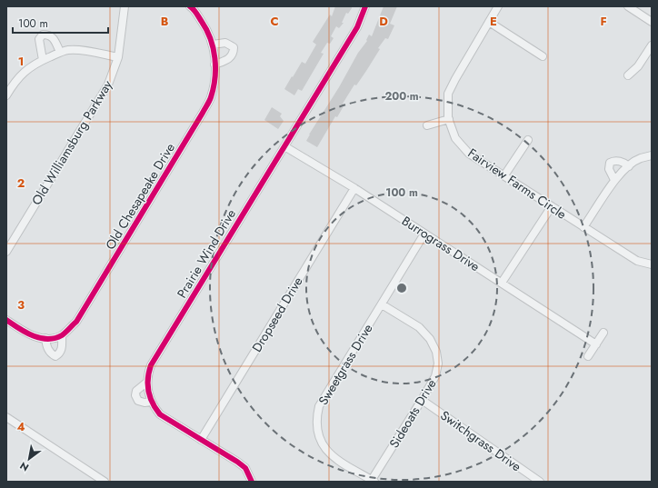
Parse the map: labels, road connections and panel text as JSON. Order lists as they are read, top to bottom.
{
  "streets": {
    "street": [
      "Old Williamsburg Parkway",
      "Fairview Farms Circle",
      "Old Chesapeake Drive",
      "Burrograss Drive",
      "Prairie Wind Drive",
      "Dropseed Drive",
      "Sweetgrass Drive",
      "Sideoats Drive",
      "Switchgrass Drive"
    ]
  },
  "crossings": [
    ["Burrograss Drive", "Prairie Wind Drive"],
    ["Burrograss Drive", "Dropseed Drive"],
    ["Burrograss Drive", "Sweetgrass Drive"],
    ["Prairie Wind Drive", "Dropseed Drive"],
    ["Sweetgrass Drive", "Sideoats Drive"],
    ["Sideoats Drive", "Switchgrass Drive"]
  ],
  "scale_bar": "100 m",
  "north": "bottom left",
  "grid": {
    "columns": [
      "B",
      "C",
      "D",
      "E",
      "F"
    ],
    "rows": [
      "1",
      "2",
      "3",
      "4"
    ]
  },
  "rings": ["200 m", "100 m"]
}
